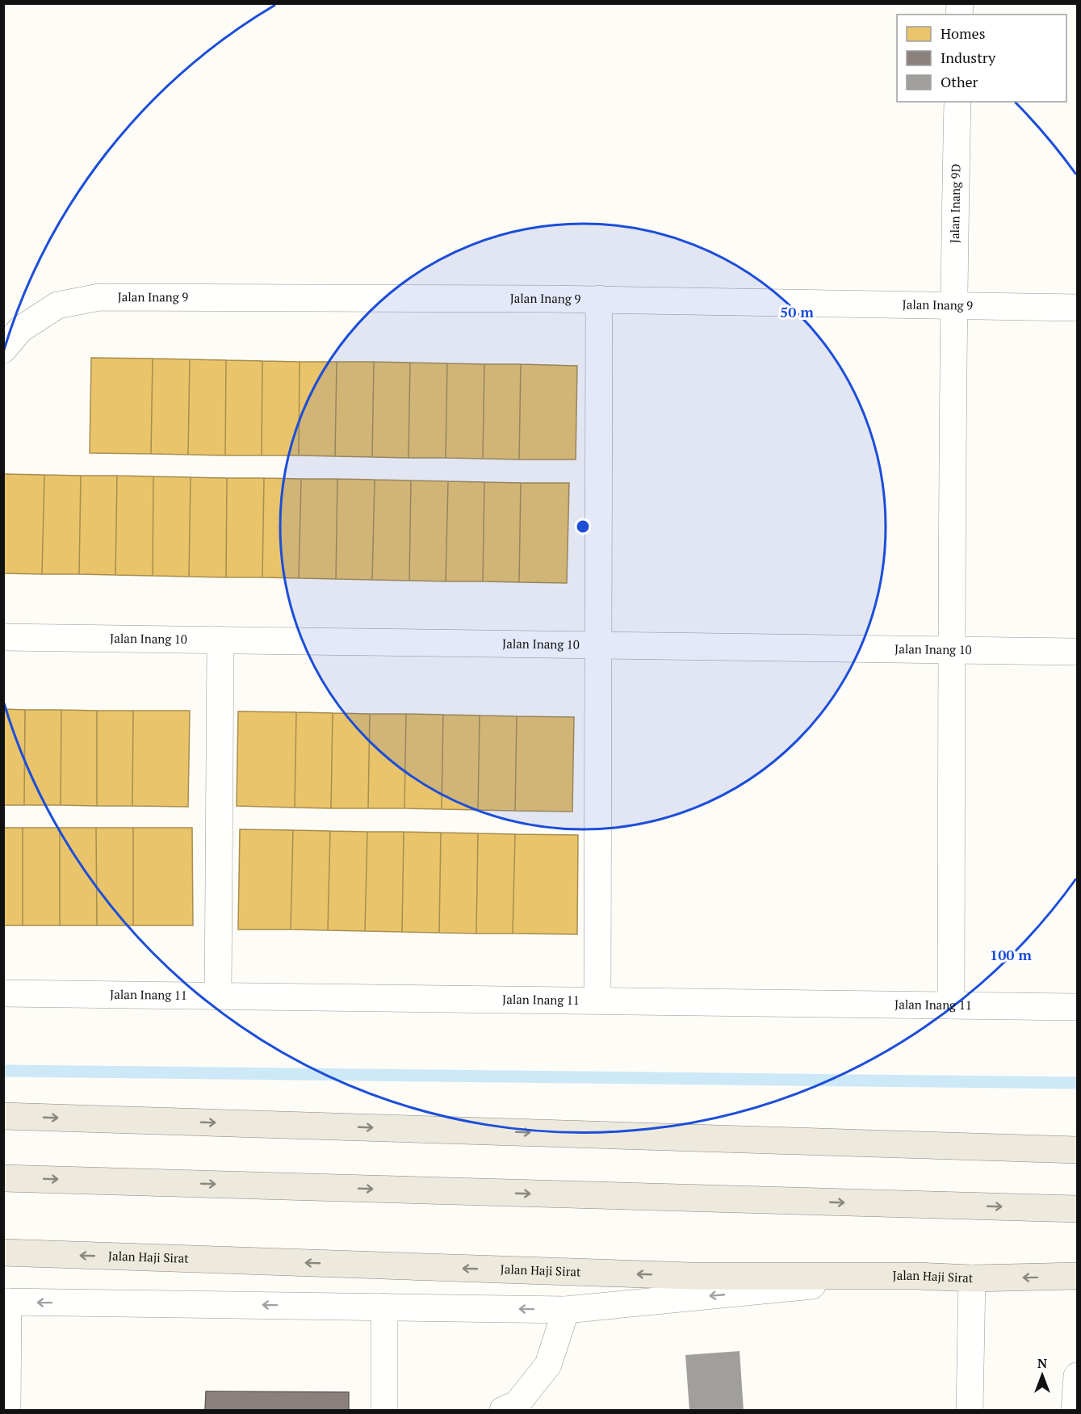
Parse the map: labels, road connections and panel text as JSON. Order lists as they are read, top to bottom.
{
  "streets": {
    "main road": ["Jalan Haji Sirat"],
    "street": [
      "Jalan Inang 9D",
      "Jalan Inang 9",
      "Jalan Inang 10",
      "Jalan Inang 11"
    ]
  },
  "crossings": [
    ["Jalan Inang 9D", "Jalan Inang 9"],
    ["Jalan Inang 9D", "Jalan Inang 10"],
    ["Jalan Inang 9D", "Jalan Inang 11"]
  ],
  "legend": ["Homes", "Industry", "Other"],
  "north": "top",
  "rings": ["50 m", "100 m"]
}
